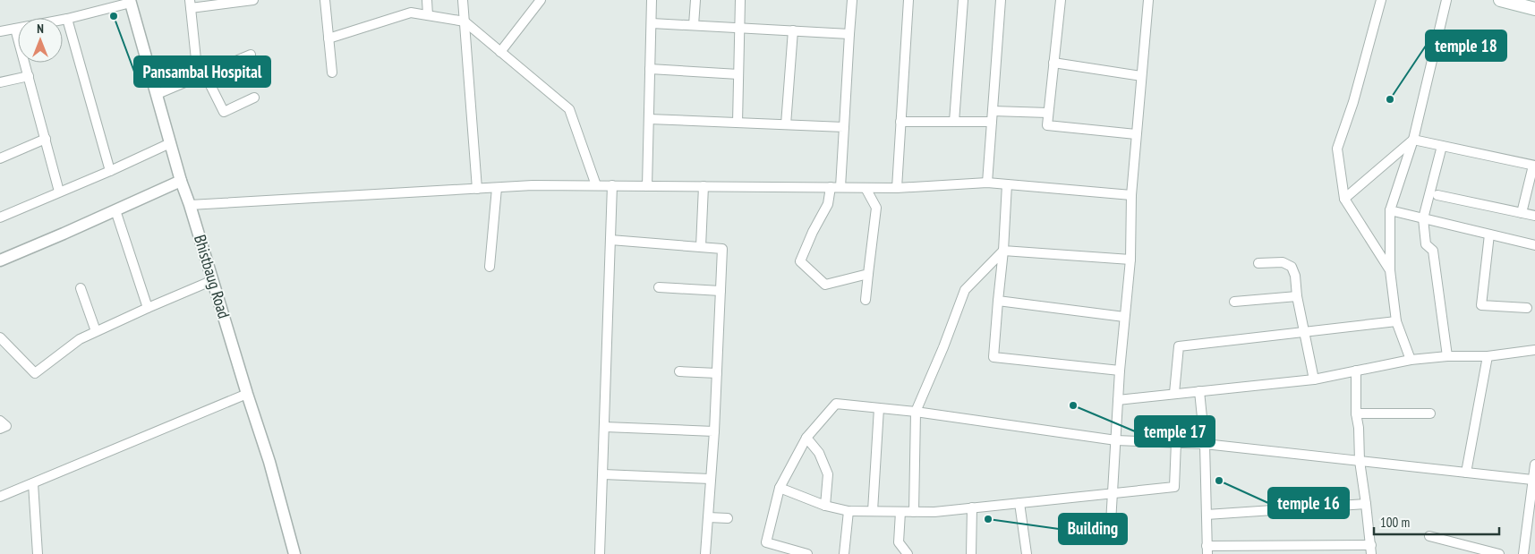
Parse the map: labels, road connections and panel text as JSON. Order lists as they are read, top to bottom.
{
  "streets": {
    "street": ["Bhistbaug Road"]
  },
  "places": [
    "Pansambal Hospital",
    "temple 18",
    "temple 17",
    "temple 16",
    "Building"
  ],
  "scale_bar": "100 m",
  "north": "top"
}
